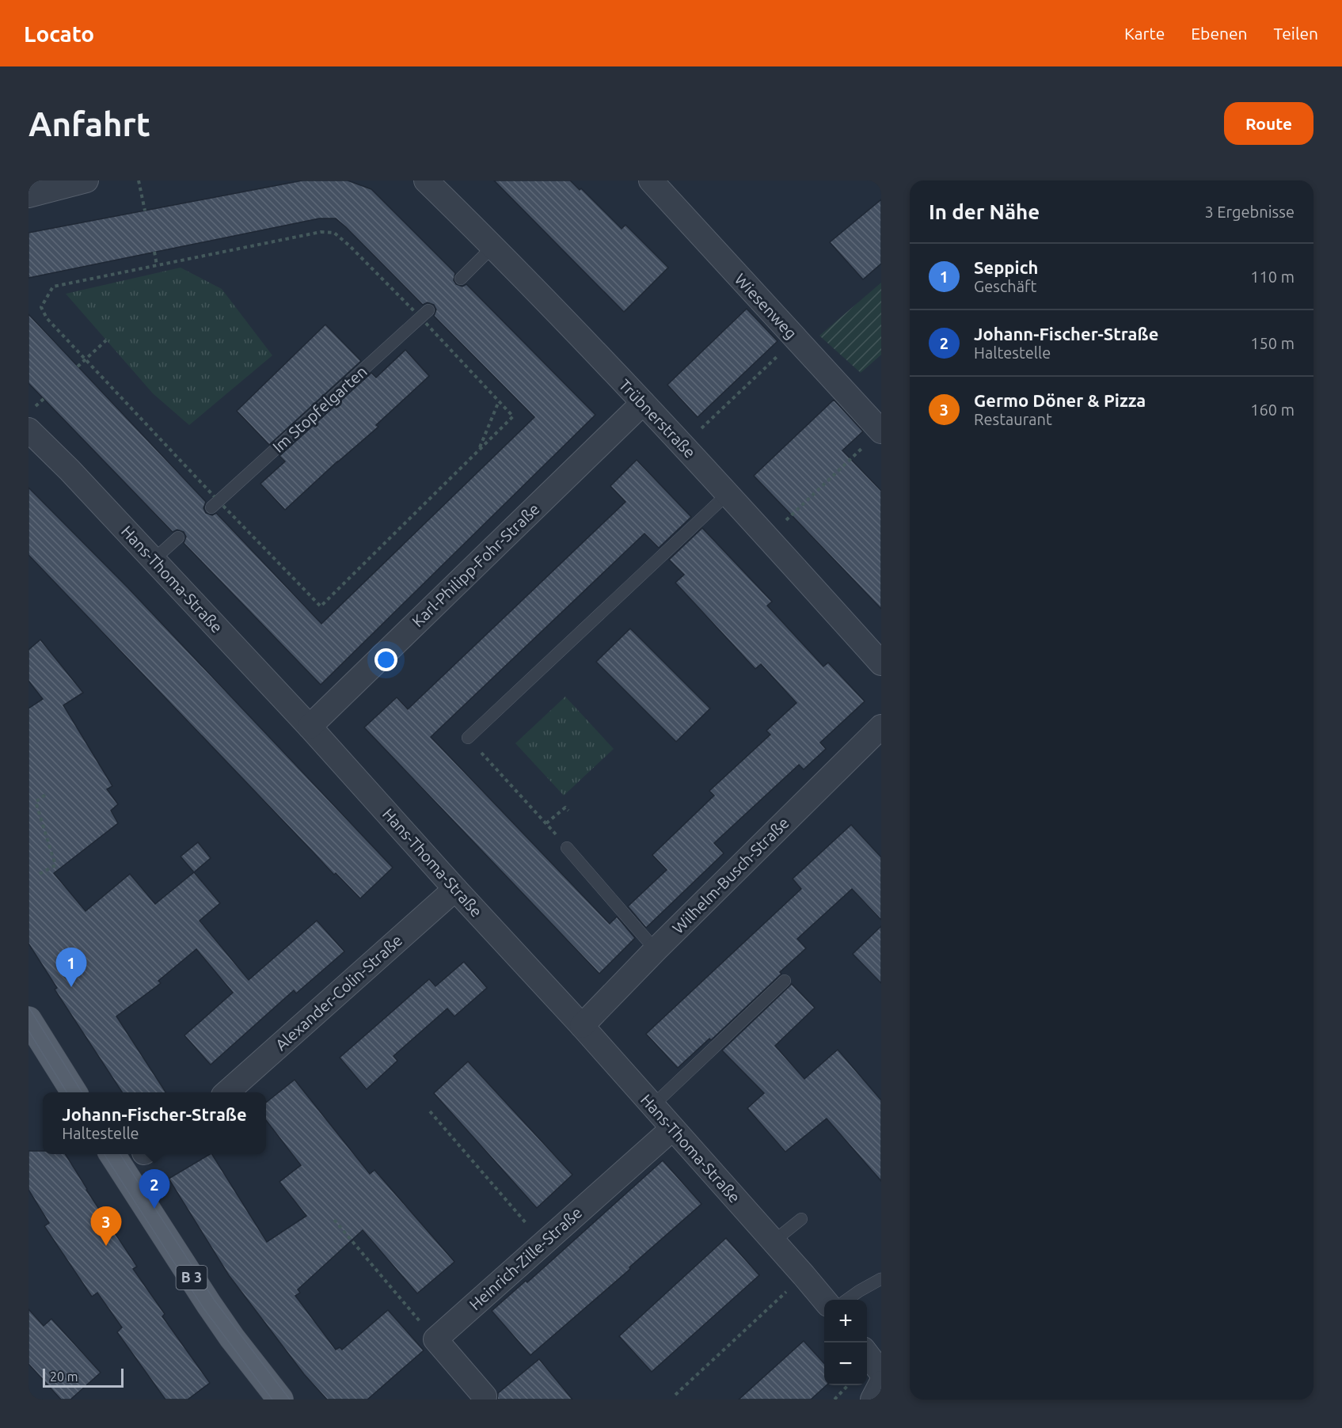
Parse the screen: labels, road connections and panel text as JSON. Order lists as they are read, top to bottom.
{
  "streets": {
    "main road": ["B 3"],
    "street": [
      "Wiesenweg",
      "Trübnerstraße",
      "Karl-Philipp-Fohr-Straße",
      "Hans-Thoma-Straße",
      "Wilhelm-Busch-Straße",
      "Alexander-Colin-Straße",
      "Heinrich-Zille-Straße"
    ],
    "lane": ["Im Stopfelgarten"]
  },
  "crossings": [
    ["Trübnerstraße", "Karl-Philipp-Fohr-Straße"],
    ["Karl-Philipp-Fohr-Straße", "Hans-Thoma-Straße"],
    ["Hans-Thoma-Straße", "Wilhelm-Busch-Straße"],
    ["Hans-Thoma-Straße", "Alexander-Colin-Straße"],
    ["Hans-Thoma-Straße", "Heinrich-Zille-Straße"]
  ],
  "scale_bar": "20 m",
  "page": {
    "header": "Locato",
    "nav": ["Karte", "Ebenen", "Teilen"],
    "buttons": "Route",
    "title": "Anfahrt",
    "heading": ["In der Nähe", "3 Ergebnisse"],
    "list": [
      {
        "mark": "1",
        "name": "Seppich",
        "note": "Geschäft",
        "value": "110 m"
      },
      {
        "mark": "2",
        "name": "Johann-Fischer-Straße",
        "note": "Haltestelle",
        "value": "150 m"
      },
      {
        "mark": "3",
        "name": "Germo Döner & Pizza",
        "note": "Restaurant",
        "value": "160 m"
      }
    ],
    "pins": ["1", "2", "3"],
    "popup": ["Johann-Fischer-Straße", "Haltestelle"],
    "map_buttons": ["+", "−"],
    "scale": "20 m"
  }
}
